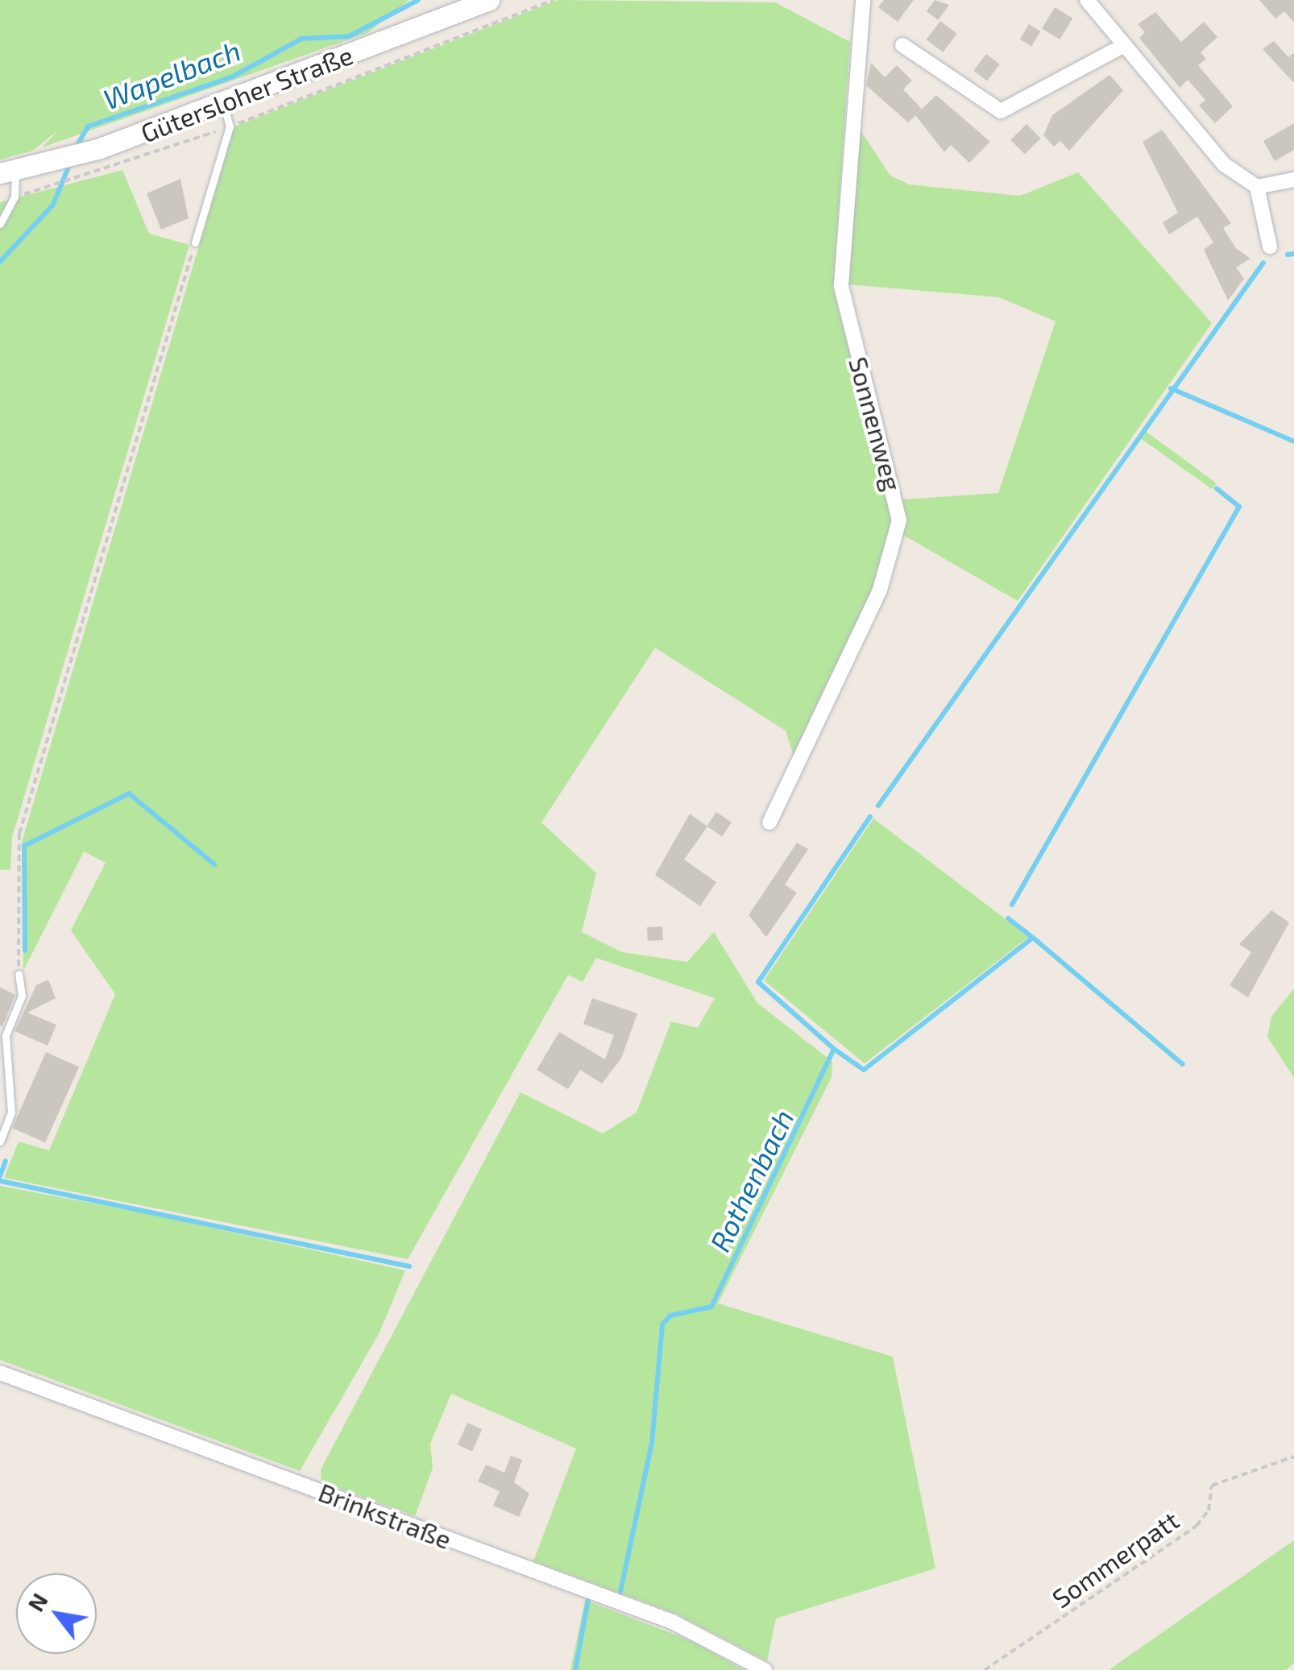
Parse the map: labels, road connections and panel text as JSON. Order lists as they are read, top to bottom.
{
  "streets": {
    "main road": ["Gütersloher Straße"],
    "street": ["Sonnenweg", "Brinkstraße"],
    "path": ["Sommerpatt"]
  },
  "water": ["Wapelbach", "Rothenbach"],
  "north": "top left"
}
